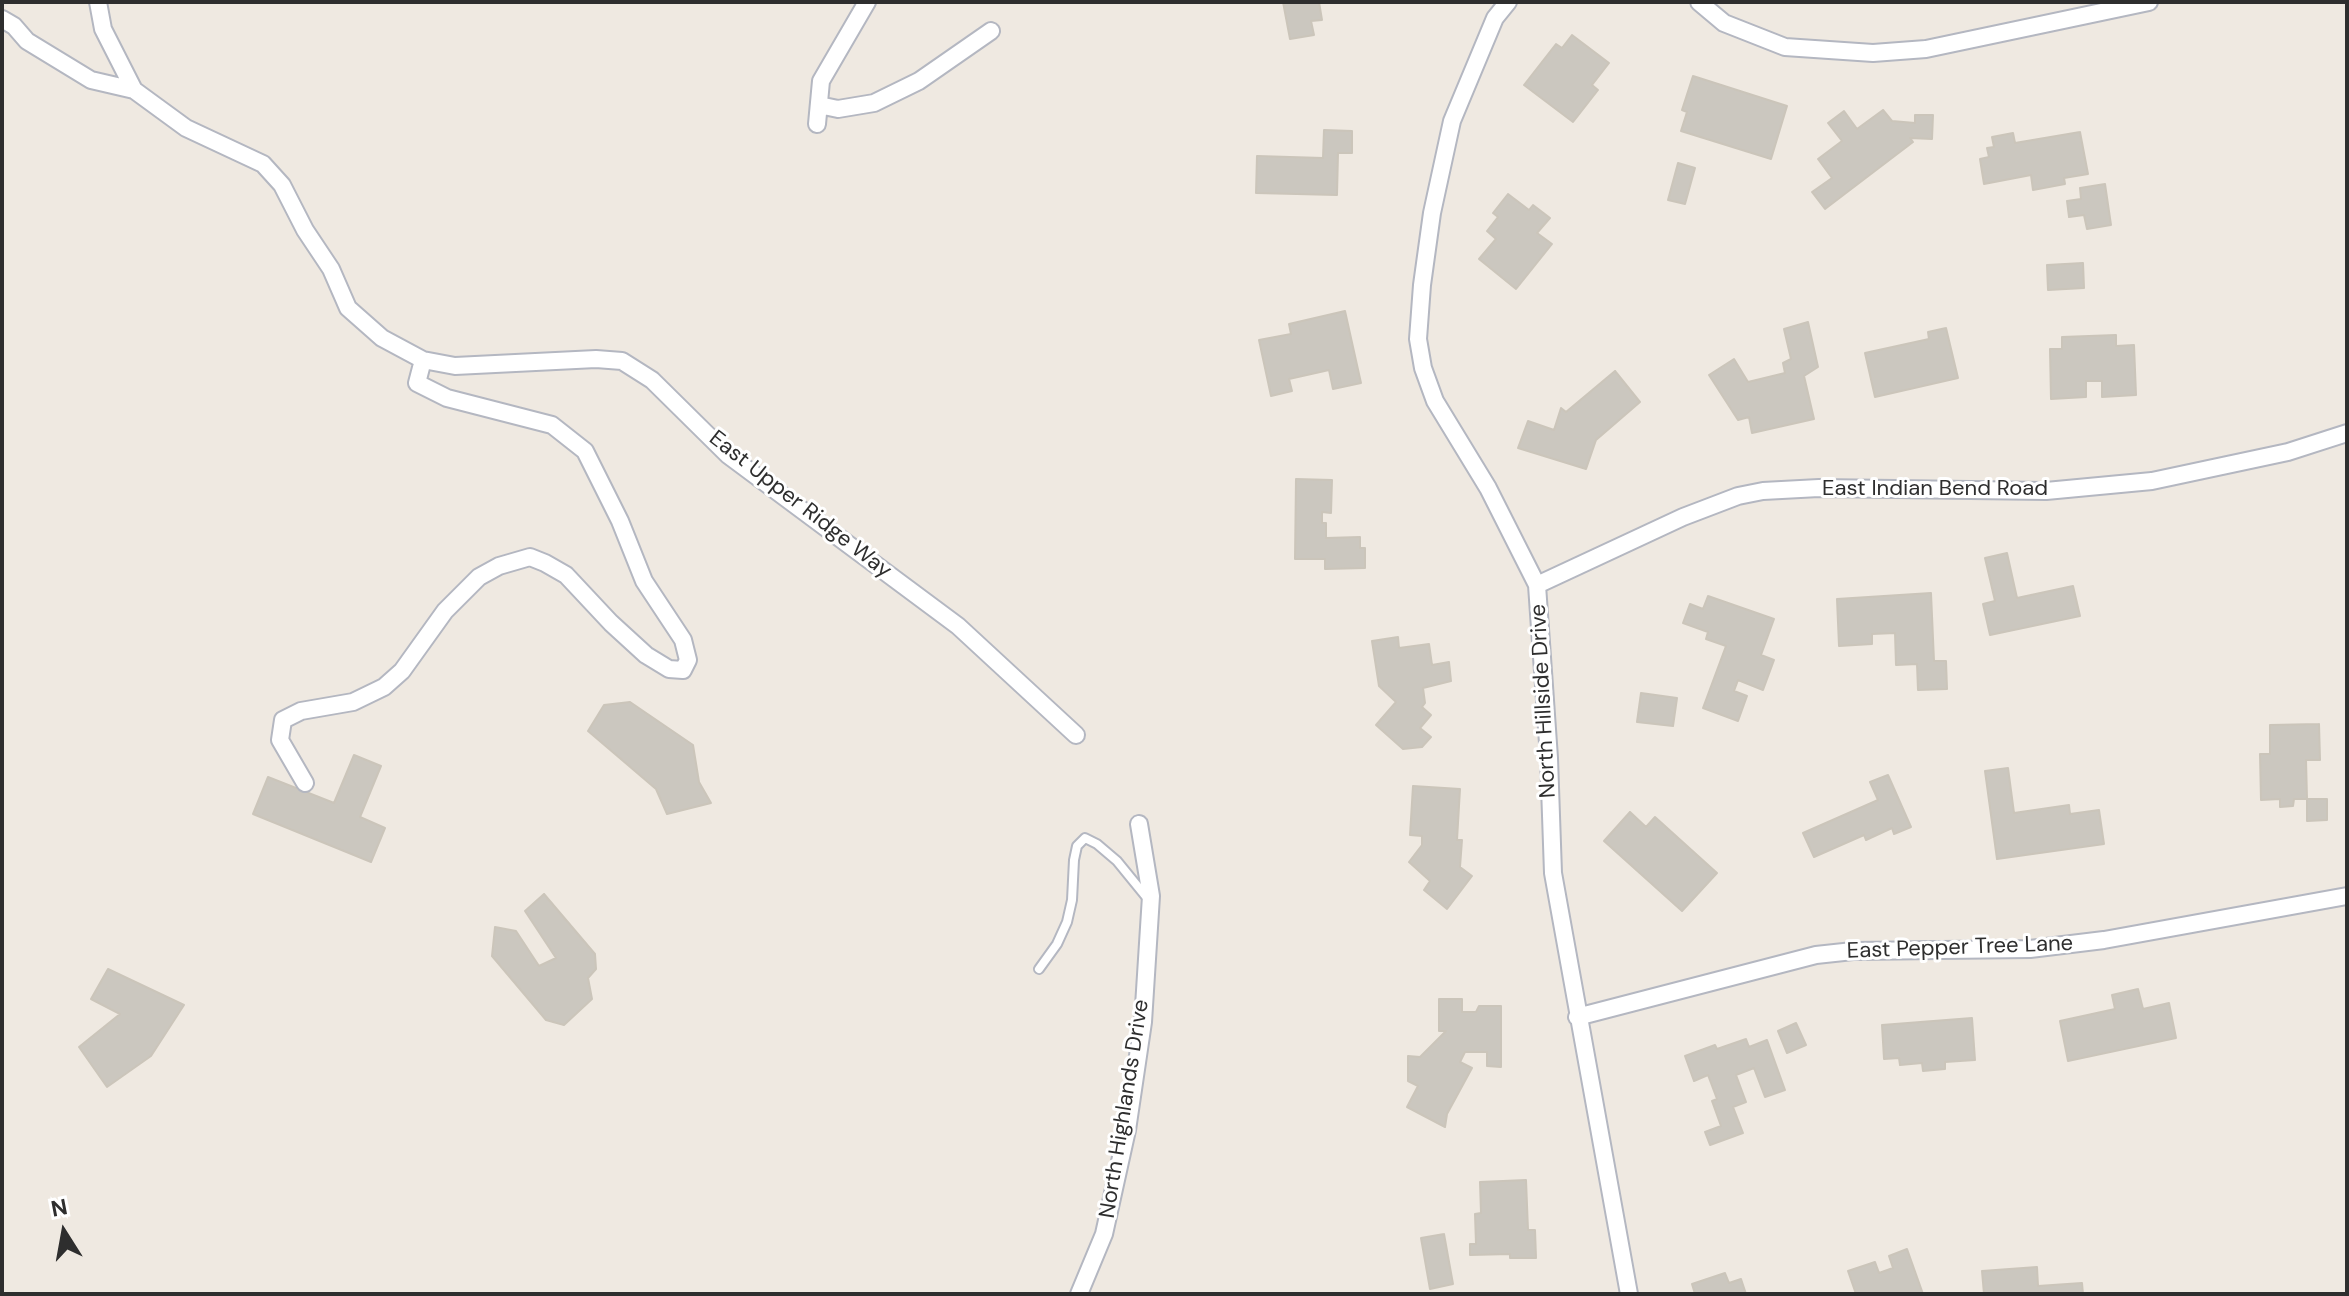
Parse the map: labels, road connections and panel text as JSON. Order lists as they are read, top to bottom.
{
  "streets": {
    "street": [
      "East Indian Bend Road",
      "East Upper Ridge Way",
      "North Hillside Drive",
      "East Pepper Tree Lane",
      "North Highlands Drive"
    ]
  },
  "crossings": [
    ["East Indian Bend Road", "North Hillside Drive"],
    ["North Hillside Drive", "East Pepper Tree Lane"]
  ],
  "north": "top"
}
